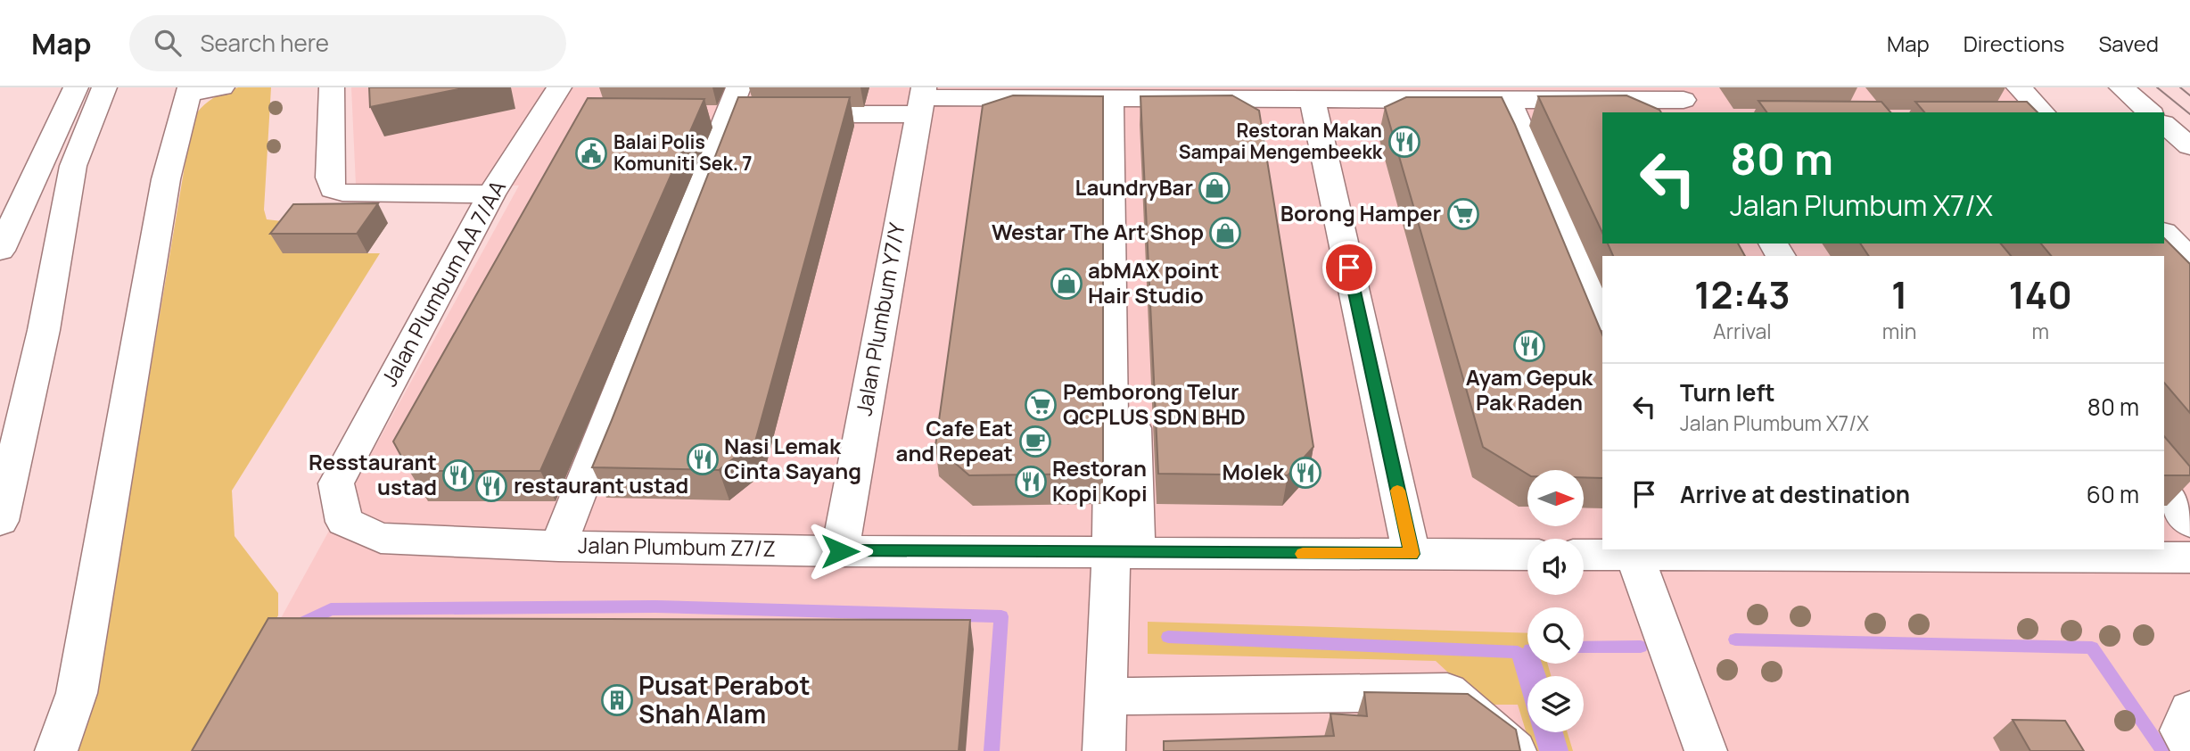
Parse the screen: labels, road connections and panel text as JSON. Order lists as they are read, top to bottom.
{
  "streets": {
    "main road": ["Jalan Plumbum AA 7/AA", "Jalan Plumbum Y7/Y", "Jalan Plumbum Z7/Z"]
  },
  "crossings": [
    ["Jalan Plumbum AA 7/AA", "Jalan Plumbum Z7/Z"],
    ["Jalan Plumbum Y7/Y", "Jalan Plumbum Z7/Z"]
  ],
  "places": {
    "restaurant": [
      "Restoran Makan Sampai Mengembeekk",
      "Ayam Gepuk Pak Raden",
      "Nasi Lemak Cinta Sayang",
      "Molek",
      "Resstaurant ustad",
      "Restoran Kopi Kopi",
      "restaurant ustad"
    ],
    "public building": ["Balai Polis Komuniti Sek. 7"],
    "shop": ["LaundryBar", "Westar The Art Shop", "abMAX point Hair Studio"],
    "supermarket": ["Borong Hamper", "Pemborong Telur QCPLUS SDN BHD"],
    "cafe": ["Cafe Eat and Repeat"],
    "building": ["Pusat Perabot Shah Alam"]
  },
  "north": "right",
  "page": {
    "header": "Map",
    "search": "Search here",
    "nav": ["Map", "Directions", "Saved"],
    "turn": ["80 m", "Jalan Plumbum X7/X"],
    "eta": [
      "12:43",
      "Arrival",
      "1",
      "min",
      "140",
      "m"
    ],
    "list": [
      {
        "name": "Turn left",
        "note": "Jalan Plumbum X7/X",
        "value": "80 m"
      },
      {
        "name": "Arrive at destination",
        "value": "60 m"
      }
    ]
  }
}
